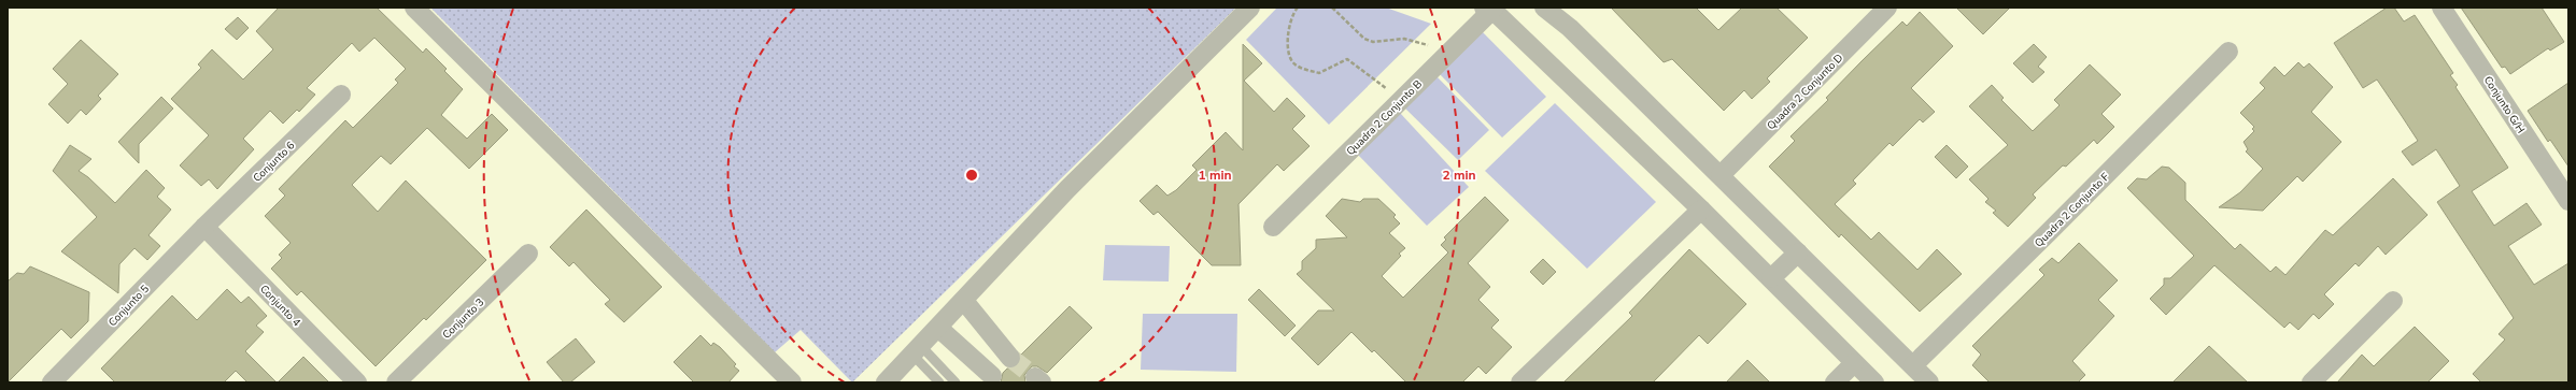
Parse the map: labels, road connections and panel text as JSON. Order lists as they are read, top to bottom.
{
  "streets": {
    "street": [
      "Quadra 2 Conjunto D",
      "Conjunto G/H",
      "Quadra 2 Conjunto B",
      "Conjunto 6",
      "Quadra 2 Conjunto F",
      "Conjunto 5",
      "Conjunto 4",
      "Conjunto 3"
    ]
  },
  "crossings": [
    ["Conjunto 6", "Conjunto 5"],
    ["Conjunto 6", "Conjunto 4"],
    ["Conjunto 5", "Conjunto 4"]
  ],
  "rings": ["1 min", "2 min"]
}
